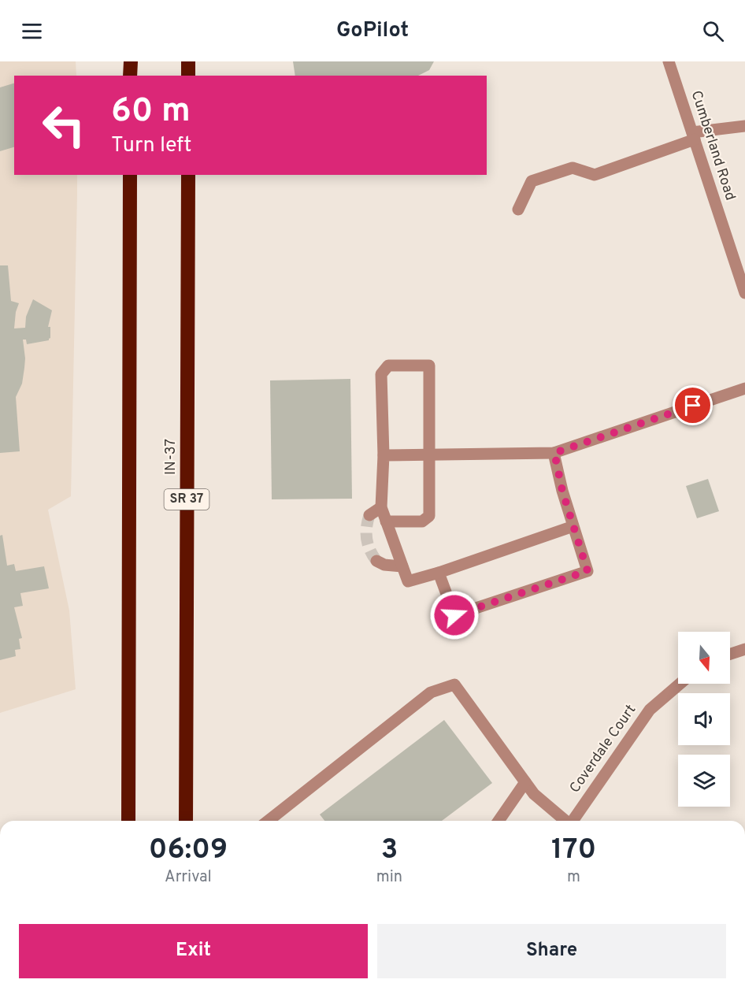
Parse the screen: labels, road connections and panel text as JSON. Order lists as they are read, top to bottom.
{
  "streets": {
    "highway": ["IN-37", "SR 37"],
    "street": ["Cumberland Road", "Coverdale Court"]
  },
  "north": "bottom",
  "page": {
    "header": "GoPilot",
    "turn": ["60 m", "Turn left"],
    "eta": [
      "06:09",
      "Arrival",
      "3",
      "min",
      "170",
      "m"
    ],
    "buttons": ["Exit", "Share"]
  }
}
